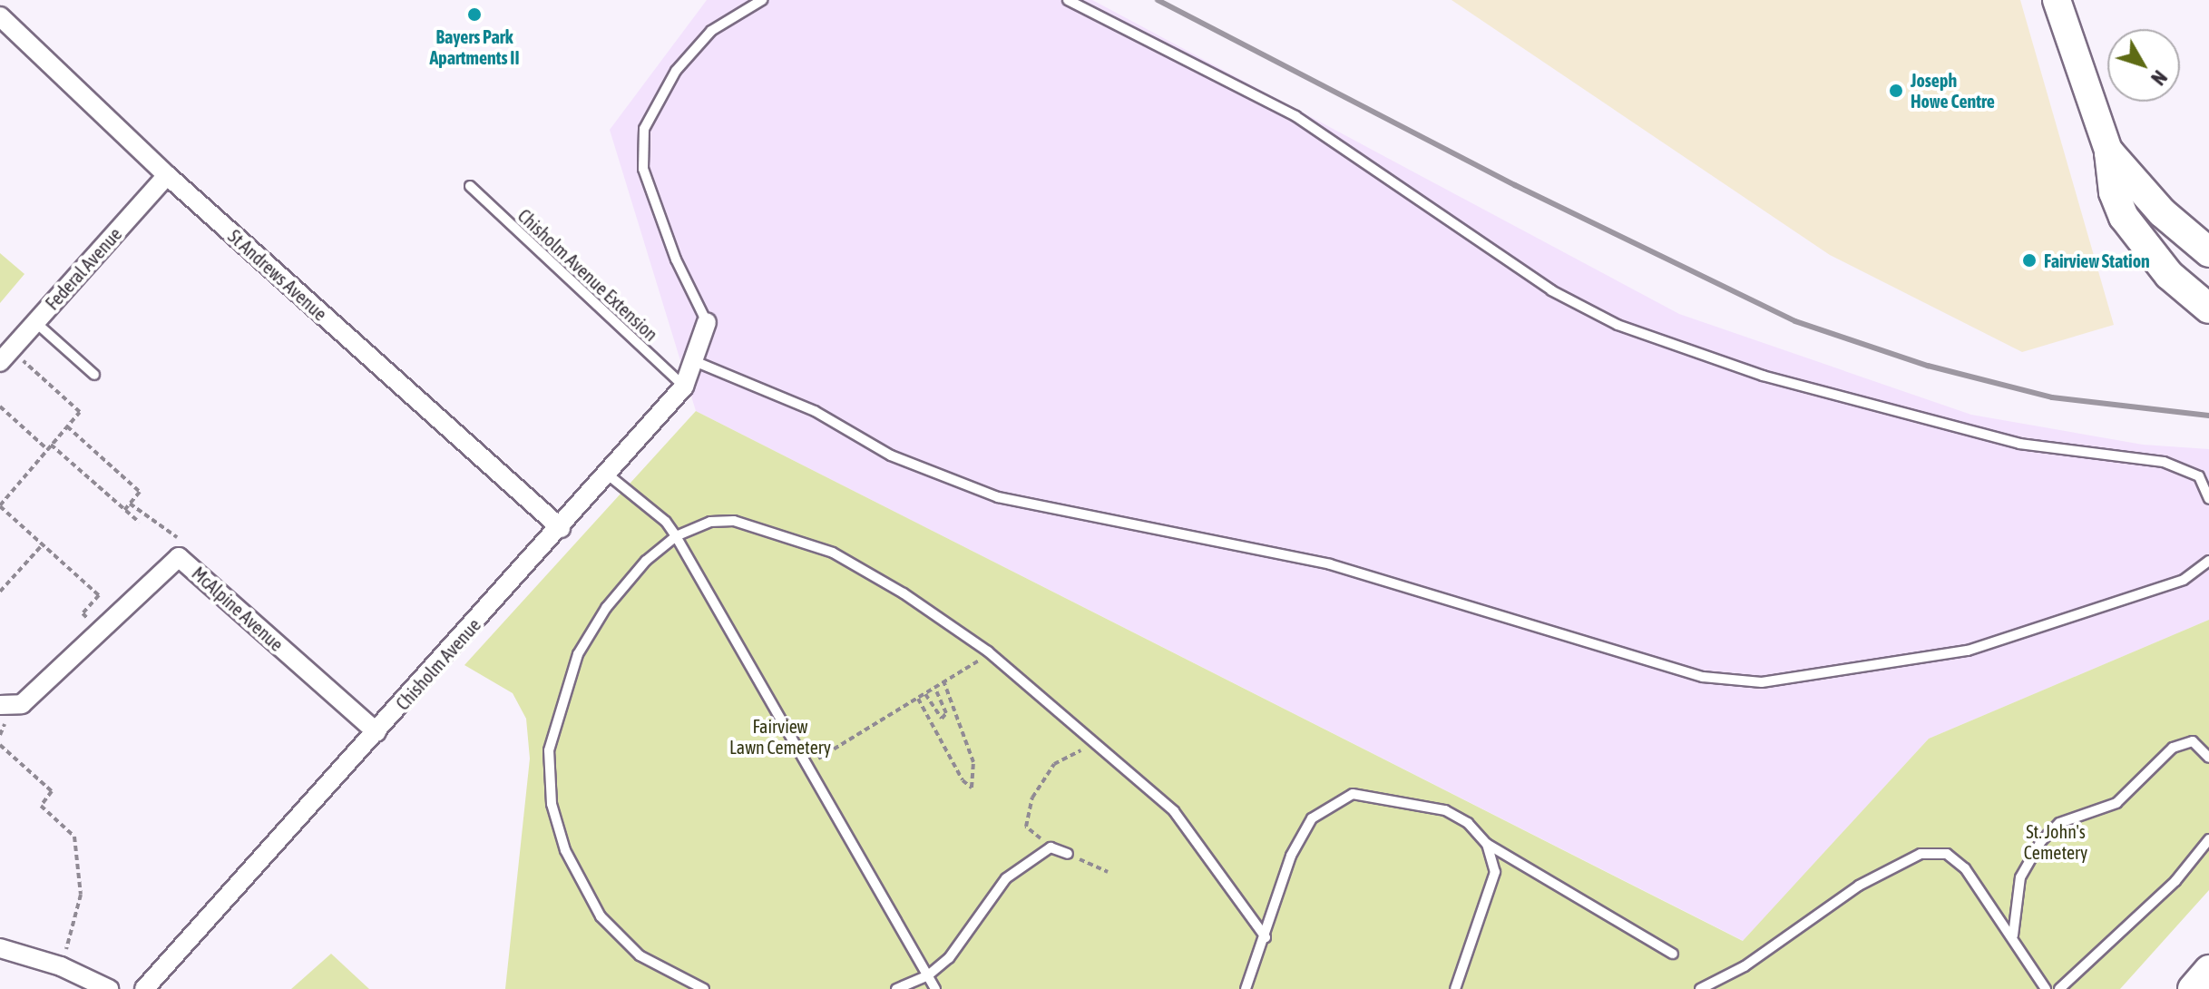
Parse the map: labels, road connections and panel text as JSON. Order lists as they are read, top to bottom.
{
  "streets": {
    "street": [
      "Federal Avenue",
      "St Andrews Avenue",
      "McAlpine Avenue",
      "Chisholm Avenue"
    ],
    "lane": ["Chisholm Avenue Extension"]
  },
  "crossings": [
    ["Federal Avenue", "St Andrews Avenue"],
    ["St Andrews Avenue", "Chisholm Avenue"],
    ["Chisholm Avenue Extension", "Chisholm Avenue"],
    ["McAlpine Avenue", "Chisholm Avenue"]
  ],
  "parks": ["Fairview Lawn Cemetery", "St. John's Cemetery"],
  "places": ["Bayers Park Apartments II", "Joseph Howe Centre", "Fairview Station"],
  "north": "bottom right"
}
